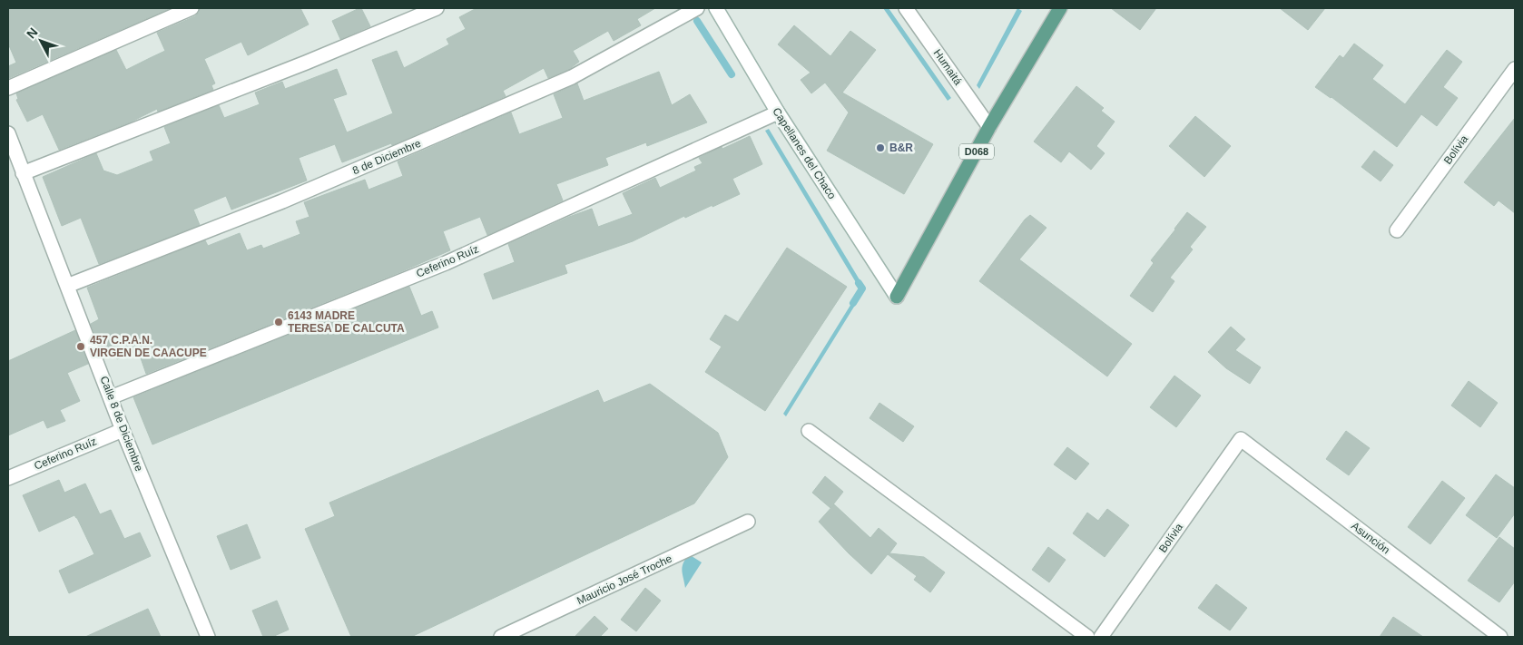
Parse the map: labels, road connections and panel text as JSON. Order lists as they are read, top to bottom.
{
  "streets": {
    "main road": ["D068"],
    "street": [
      "Humaitá",
      "Bolívia",
      "Capellanes del Chaco",
      "8 de Diciembre",
      "Ceferino Ruíz",
      "Calle 8 de Diciembre",
      "Asunción",
      "Mauricio José Troche"
    ]
  },
  "crossings": [
    ["Humaitá", "D068"],
    ["Bolívia", "Asunción"],
    ["D068", "Capellanes del Chaco"],
    ["Capellanes del Chaco", "Ceferino Ruíz"],
    ["8 de Diciembre", "Calle 8 de Diciembre"],
    ["Ceferino Ruíz", "Calle 8 de Diciembre"]
  ],
  "places": ["B&R", "6143 MADRE TERESA DE CALCUTA", "457 C.P.A.N. VIRGEN DE CAACUPE"],
  "north": "top left"
}
